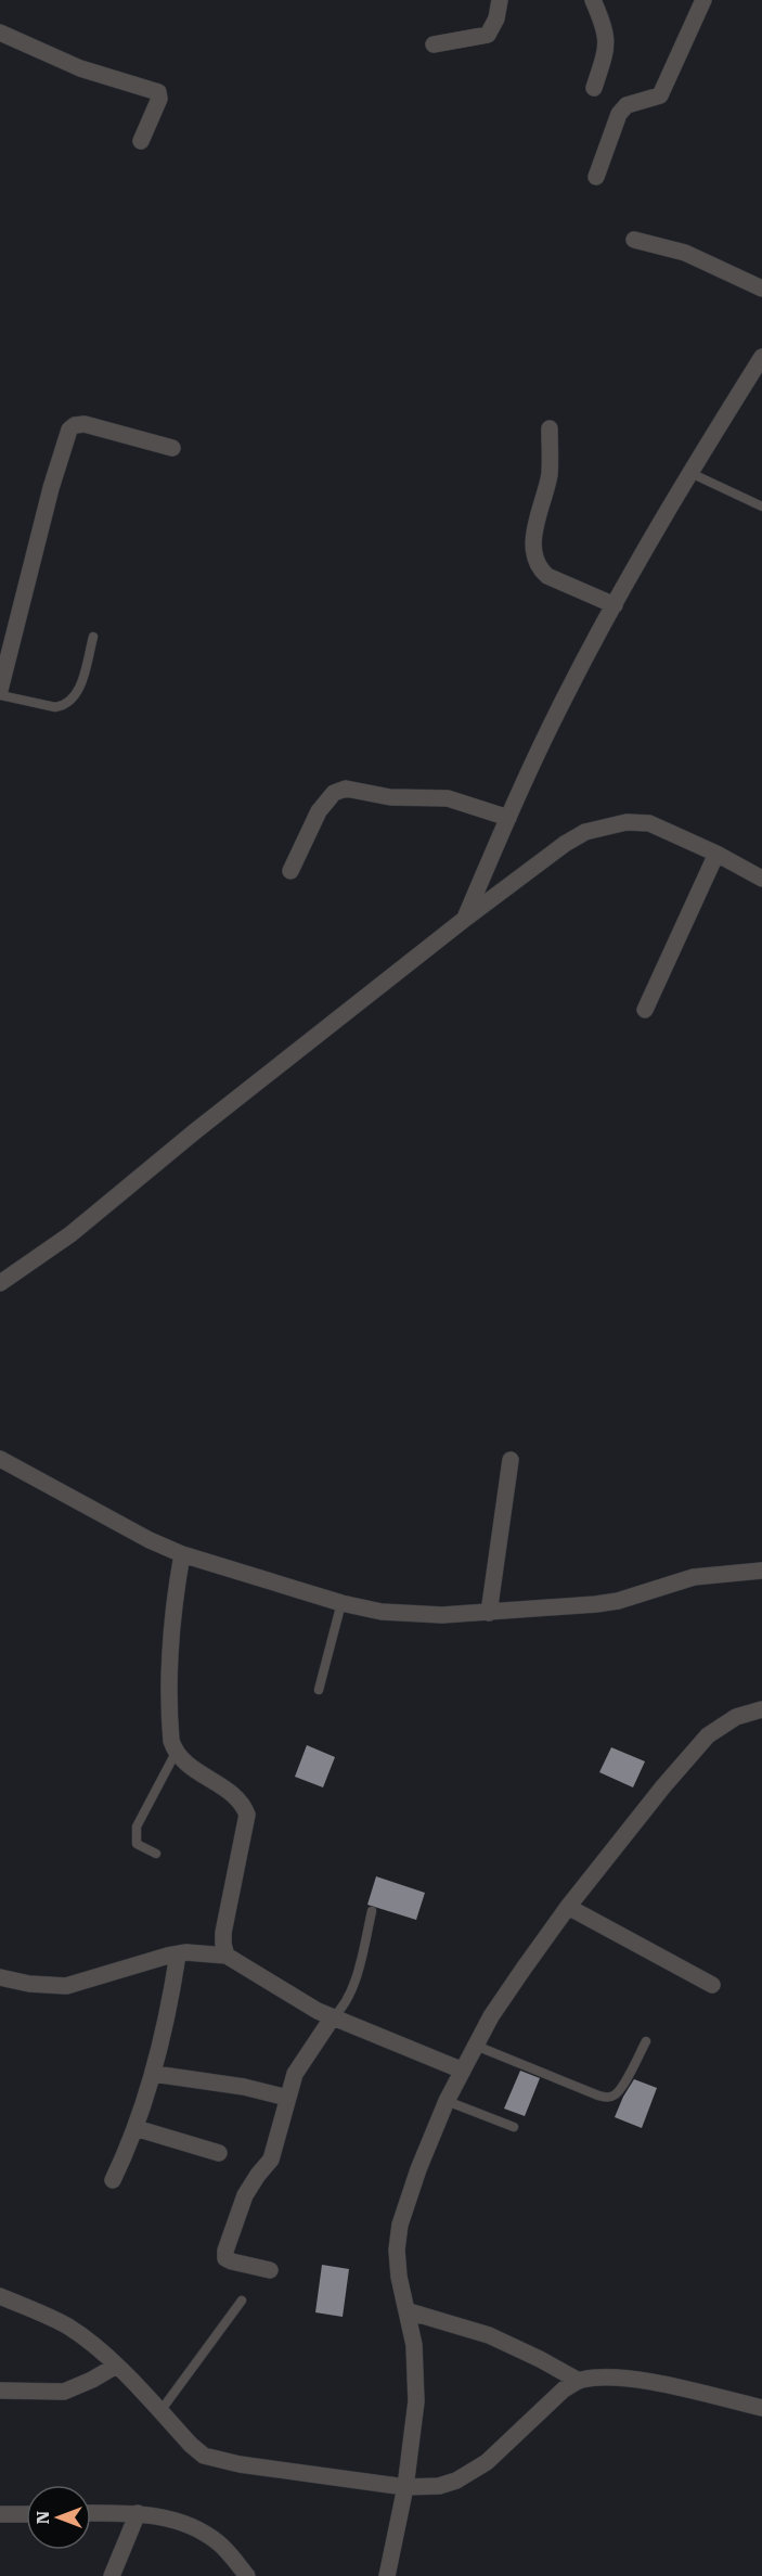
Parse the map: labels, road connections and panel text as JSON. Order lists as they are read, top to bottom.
{
  "north": "left"
}
